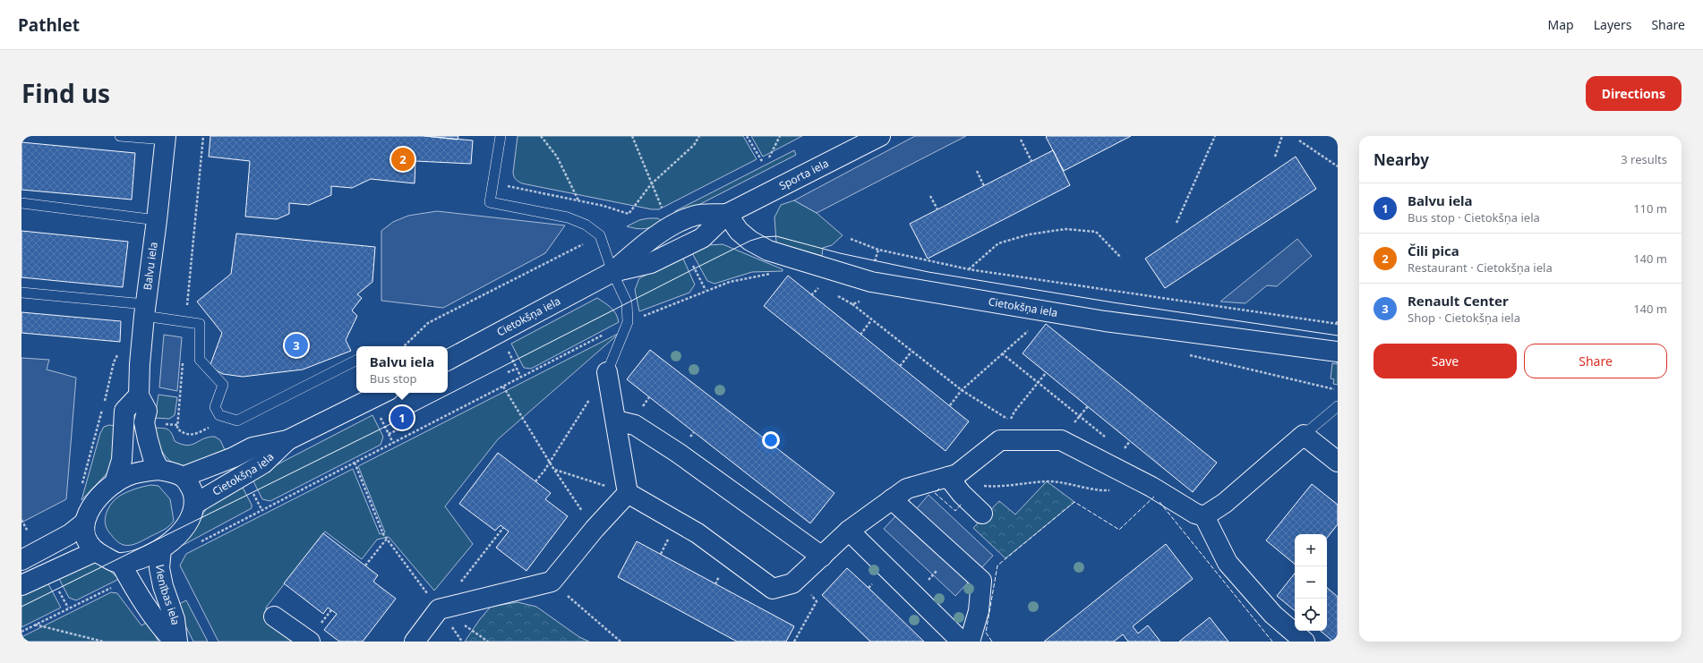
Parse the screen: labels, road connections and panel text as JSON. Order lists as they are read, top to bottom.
{
  "streets": {
    "street": [
      "Sporta iela",
      "Balvu iela",
      "Cietokšņa iela",
      "Vienības iela"
    ]
  },
  "crossings": [
    ["Sporta iela", "Cietokšņa iela"],
    ["Balvu iela", "Cietokšņa iela"],
    ["Balvu iela", "Vienības iela"],
    ["Cietokšņa iela", "Vienības iela"]
  ],
  "page": {
    "header": "Pathlet",
    "nav": ["Map", "Layers", "Share"],
    "title": "Find us",
    "buttons": [
      "Directions",
      ["Save", "Share"]
    ],
    "heading": ["Nearby", "3 results"],
    "pins": ["2", "3", "1"],
    "list": [
      {
        "mark": "1",
        "name": "Balvu iela",
        "note": "Bus stop · Cietokšņa iela",
        "value": "110 m"
      },
      {
        "mark": "2",
        "name": "Čili pica",
        "note": "Restaurant · Cietokšņa iela",
        "value": "140 m"
      },
      {
        "mark": "3",
        "name": "Renault Center",
        "note": "Shop · Cietokšņa iela",
        "value": "140 m"
      }
    ],
    "popup": ["Balvu iela", "Bus stop"],
    "map_buttons": ["+", "−"]
  }
}
